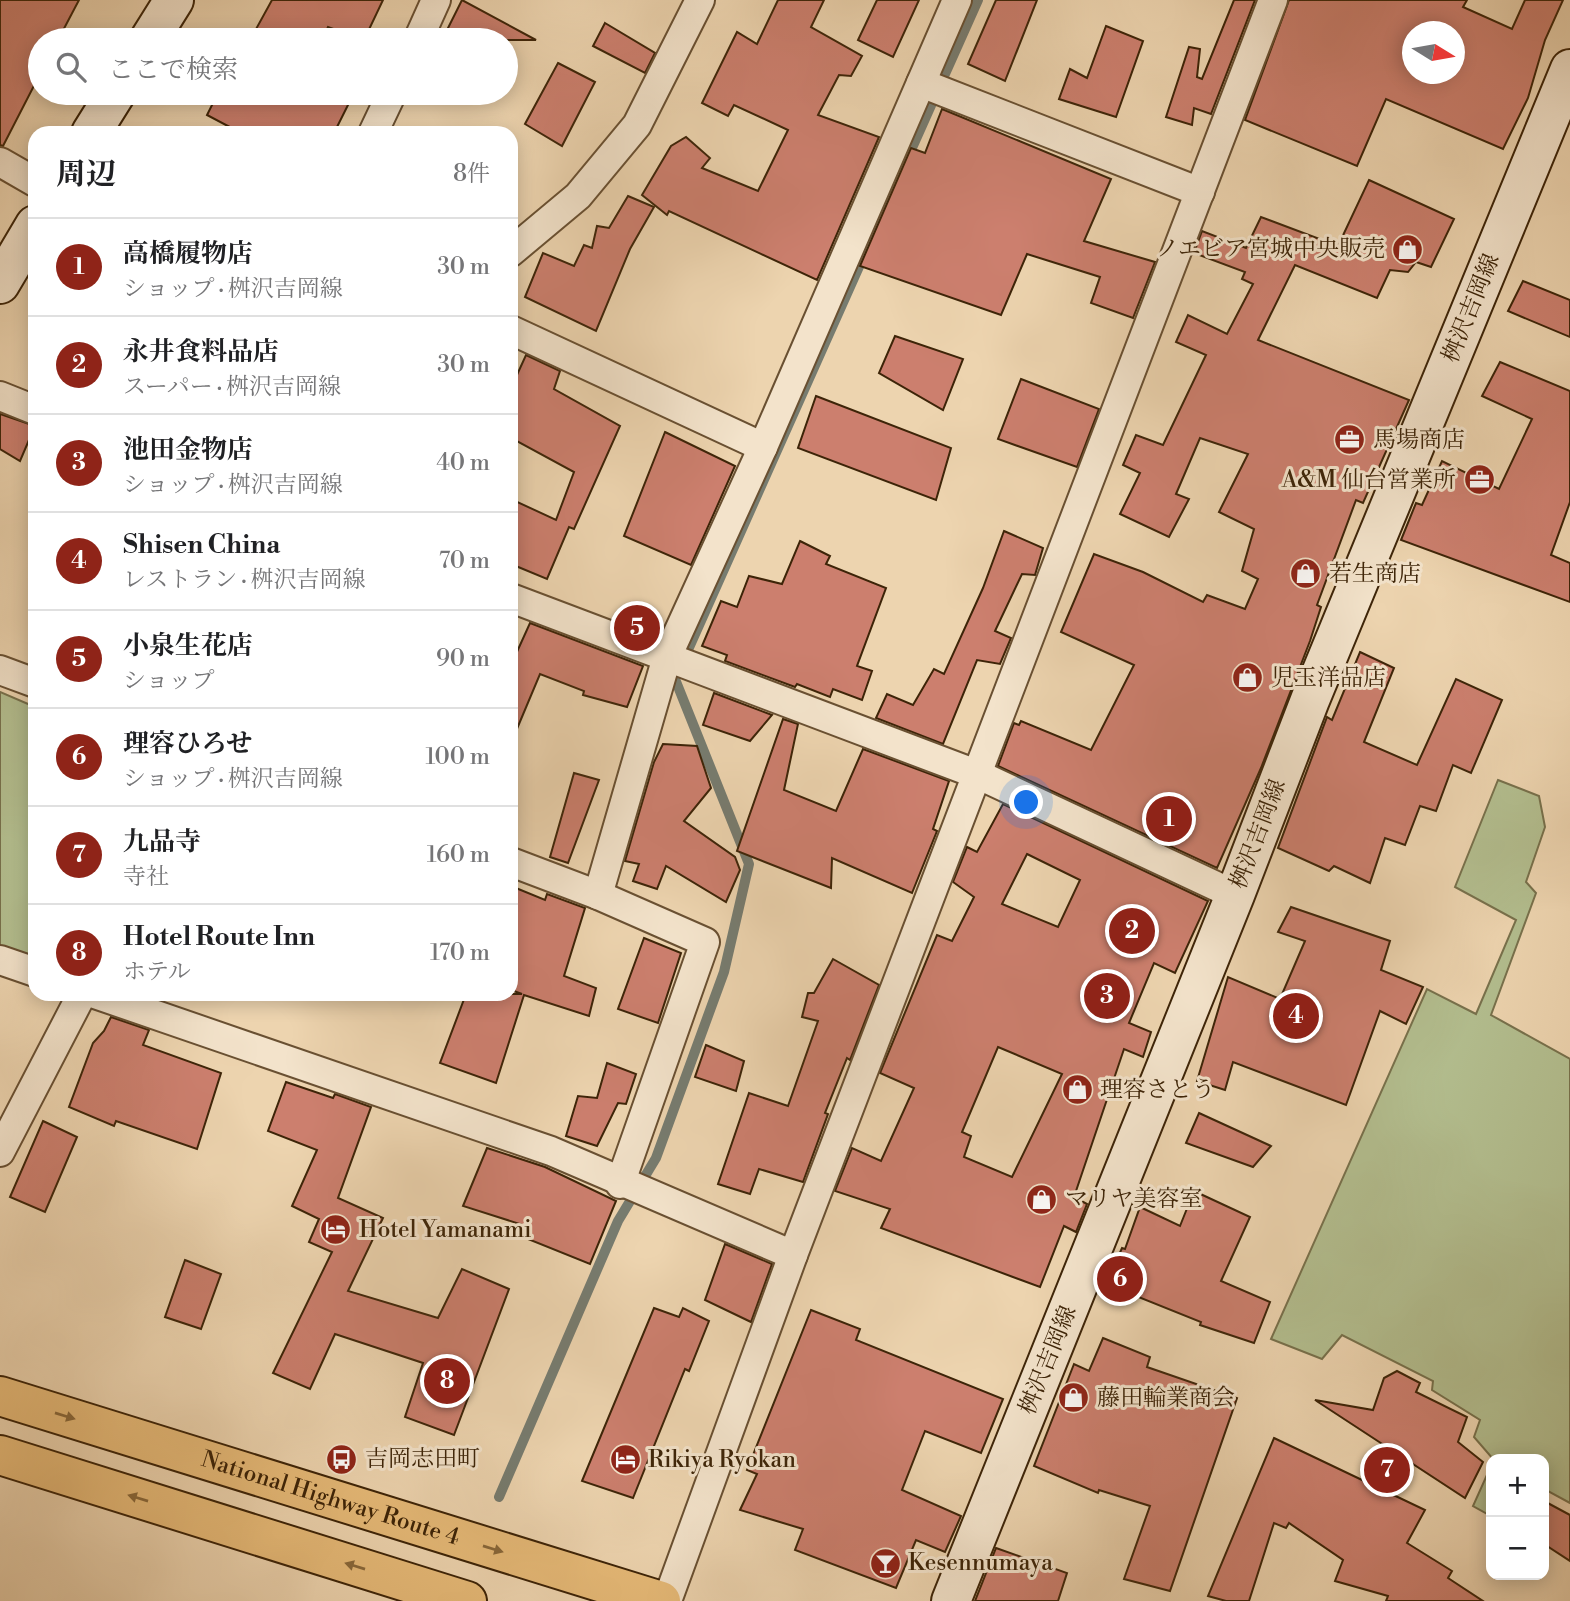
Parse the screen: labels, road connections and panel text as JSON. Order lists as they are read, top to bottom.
{
  "streets": {
    "highway": ["National Highway Route 4"],
    "main road": ["桝沢吉岡線"]
  },
  "places": {
    "shop": [
      "ノエビア宮城中央販売",
      "若生商店",
      "児玉洋品店",
      "理容さとう",
      "マリヤ美容室",
      "藤田輪業商会"
    ],
    "office": ["馬場商店", "A&M 仙台営業所"],
    "hotel": ["Hotel Yamanami", "Rikiya Ryokan"],
    "bus stop": ["吉岡志田町"],
    "bar": ["Kesennumaya"]
  },
  "north": "right",
  "page": {
    "search": "ここで検索",
    "heading": ["周辺", "8件"],
    "list": [
      {
        "mark": "1",
        "name": "高橋履物店",
        "note": "ショップ · 桝沢吉岡線",
        "value": "30 m"
      },
      {
        "mark": "2",
        "name": "永井食料品店",
        "note": "スーパー · 桝沢吉岡線",
        "value": "30 m"
      },
      {
        "mark": "3",
        "name": "池田金物店",
        "note": "ショップ · 桝沢吉岡線",
        "value": "40 m"
      },
      {
        "mark": "4",
        "name": "Shisen China",
        "note": "レストラン · 桝沢吉岡線",
        "value": "70 m"
      },
      {
        "mark": "5",
        "name": "小泉生花店",
        "note": "ショップ",
        "value": "90 m"
      },
      {
        "mark": "6",
        "name": "理容ひろせ",
        "note": "ショップ · 桝沢吉岡線",
        "value": "100 m"
      },
      {
        "mark": "7",
        "name": "九品寺",
        "note": "寺社",
        "value": "160 m"
      },
      {
        "mark": "8",
        "name": "Hotel Route Inn",
        "note": "ホテル",
        "value": "170 m"
      }
    ],
    "pins": [
      "5",
      "1",
      "2",
      "3",
      "4",
      "6",
      "8",
      "7"
    ],
    "map_buttons": ["+", "−"]
  }
}
